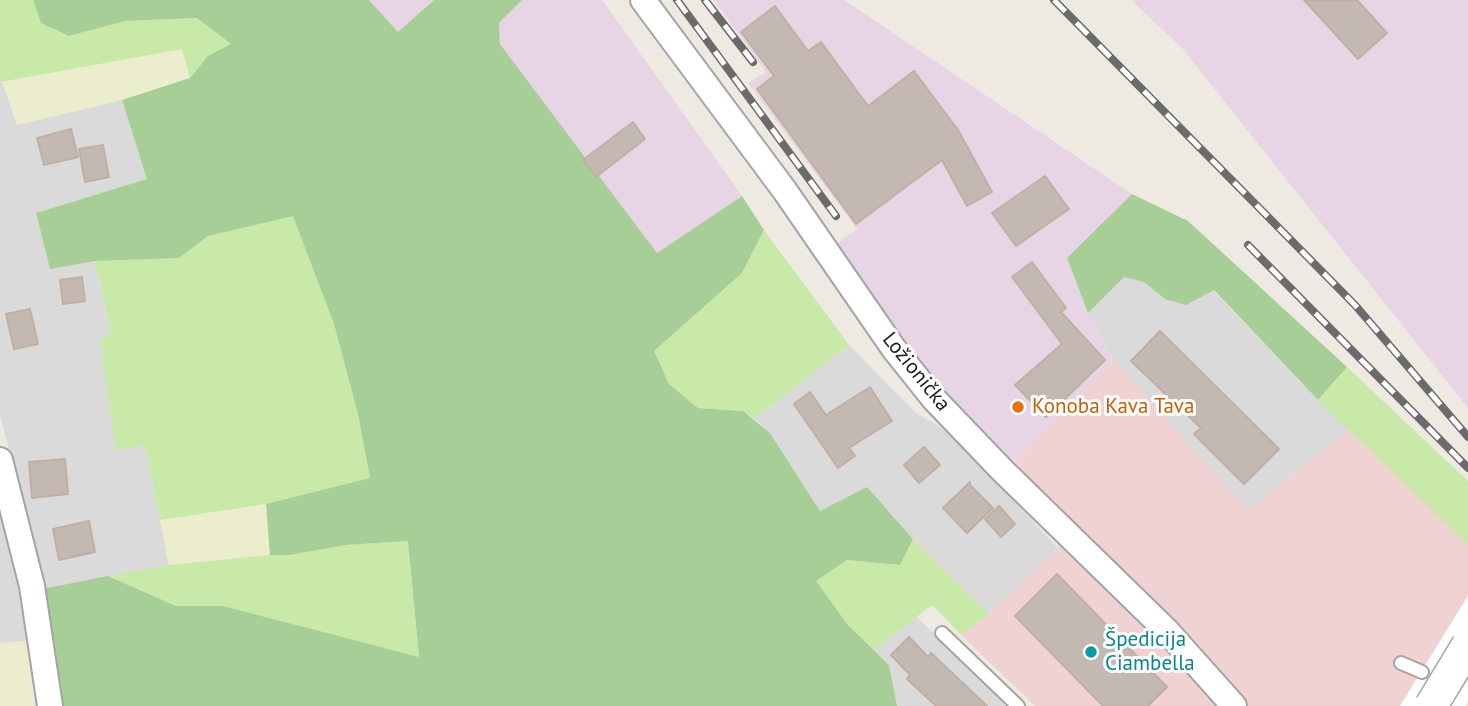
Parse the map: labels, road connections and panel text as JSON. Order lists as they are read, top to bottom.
{
  "streets": {
    "street": ["Ložionička"]
  },
  "places": ["Konoba Kava Tava", "Špedicija Ciambella"]
}
